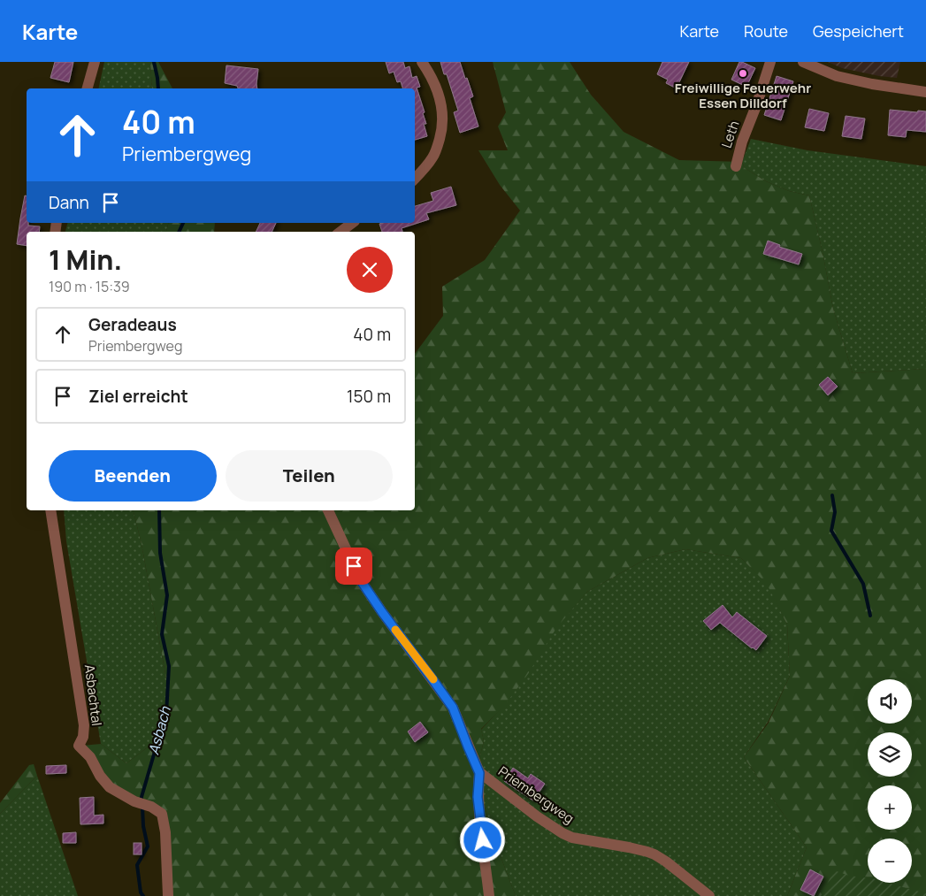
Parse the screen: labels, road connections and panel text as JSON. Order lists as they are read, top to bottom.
{
  "streets": {
    "street": ["Leth", "Asbachtal", "Priembergweg"]
  },
  "water": ["Asbach"],
  "places": ["Freiwillige Feuerwehr Essen Dilldorf"],
  "page": {
    "header": "Karte",
    "nav": ["Karte", "Route", "Gespeichert"],
    "turn": ["40 m", "Priembergweg"],
    "then": "Dann",
    "heading": ["1 Min.", "190 m · 15:39"],
    "list": [
      {
        "name": "Geradeaus",
        "note": "Priembergweg",
        "value": "40 m"
      },
      {
        "name": "Ziel erreicht",
        "value": "150 m"
      }
    ],
    "buttons": ["Beenden", "Teilen"],
    "map_buttons": ["+", "−"]
  }
}
